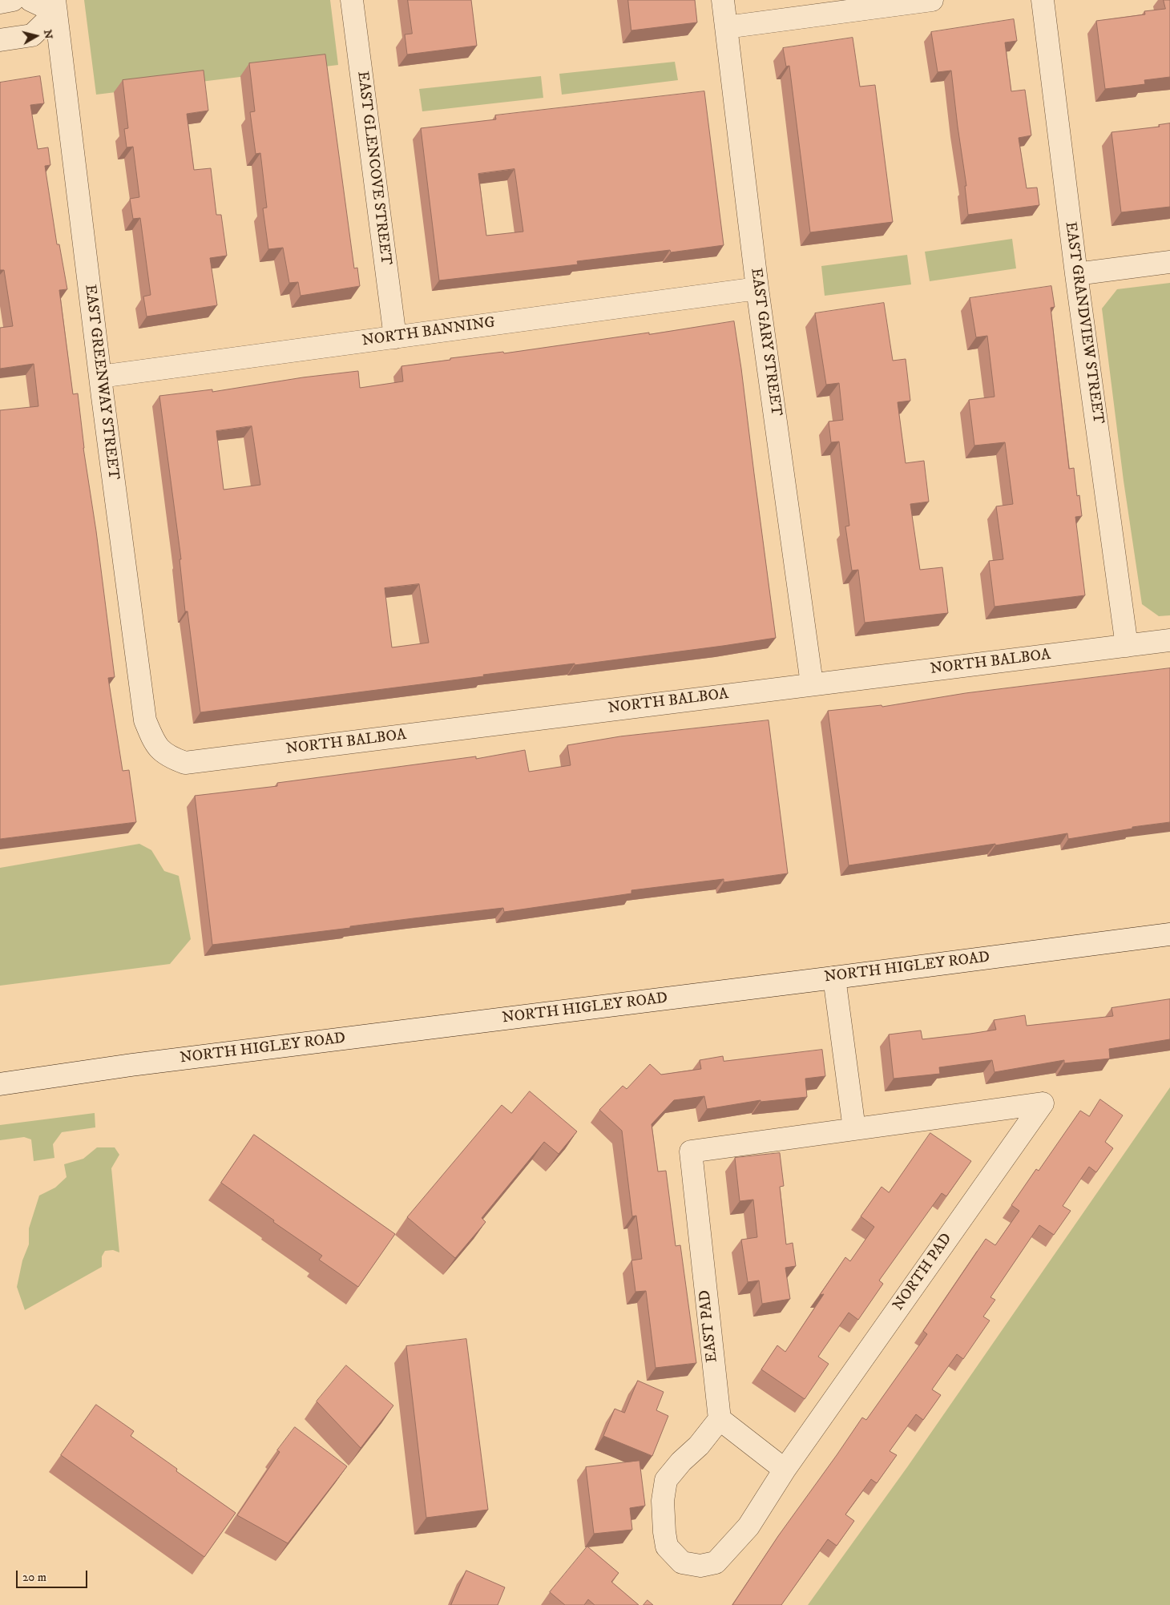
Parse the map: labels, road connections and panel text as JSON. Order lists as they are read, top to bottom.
{
  "streets": {
    "street": [
      "EAST GLENCOVE STREET",
      "EAST GRANDVIEW STREET",
      "NORTH BANNING",
      "EAST GARY STREET",
      "EAST GREENWAY STREET",
      "NORTH BALBOA",
      "NORTH HIGLEY ROAD",
      "NORTH PAD",
      "EAST PAD"
    ]
  },
  "crossings": [
    ["EAST GLENCOVE STREET", "NORTH BANNING"],
    ["EAST GRANDVIEW STREET", "NORTH BALBOA"],
    ["NORTH BANNING", "EAST GARY STREET"],
    ["NORTH BANNING", "EAST GREENWAY STREET"],
    ["EAST GARY STREET", "NORTH BALBOA"],
    ["EAST GREENWAY STREET", "NORTH BALBOA"],
    ["NORTH PAD", "EAST PAD"]
  ],
  "scale_bar": "20 m",
  "north": "right"
}
